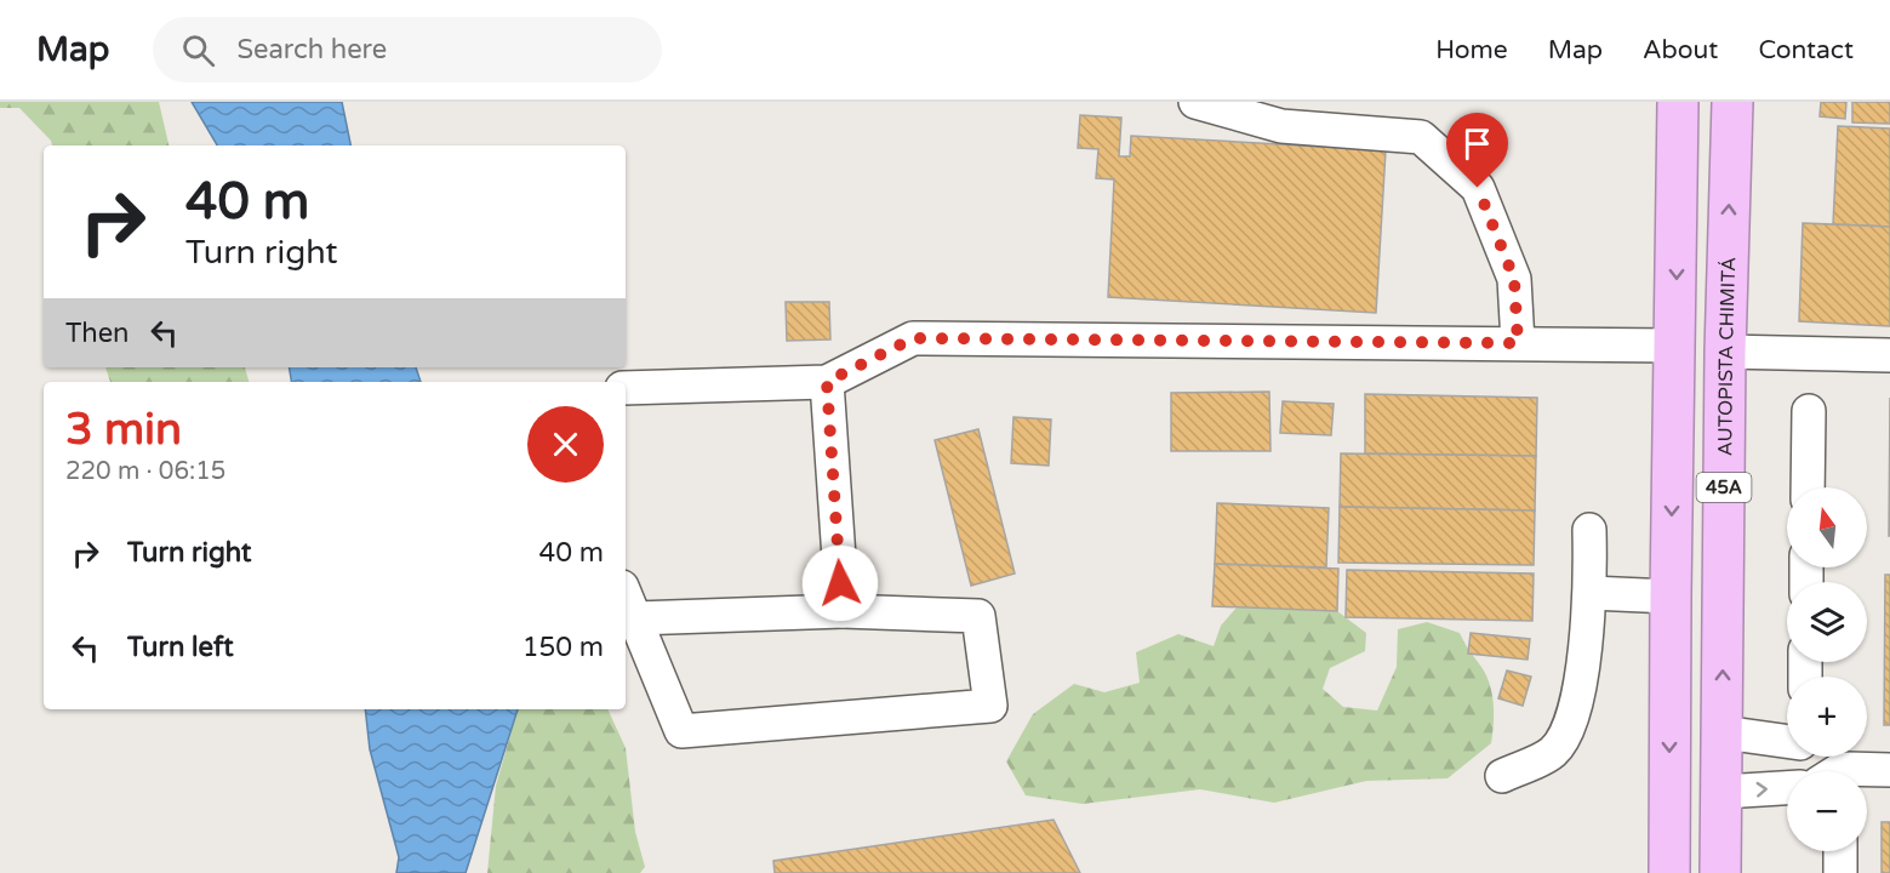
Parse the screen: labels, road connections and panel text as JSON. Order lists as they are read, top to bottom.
{
  "streets": {
    "highway": ["AUTOPISTA CHIMITÁ", "45A"]
  },
  "north": "top",
  "page": {
    "header": "Map",
    "search": "Search here",
    "nav": [
      "Home",
      "Map",
      "About",
      "Contact"
    ],
    "turn": ["40 m", "Turn right"],
    "then": "Then",
    "heading": ["3 min", "220 m · 06:15"],
    "map_buttons": ["+", "−"],
    "list": [
      {
        "name": "Turn right",
        "value": "40 m"
      },
      {
        "name": "Turn left",
        "value": "150 m"
      }
    ]
  }
}
